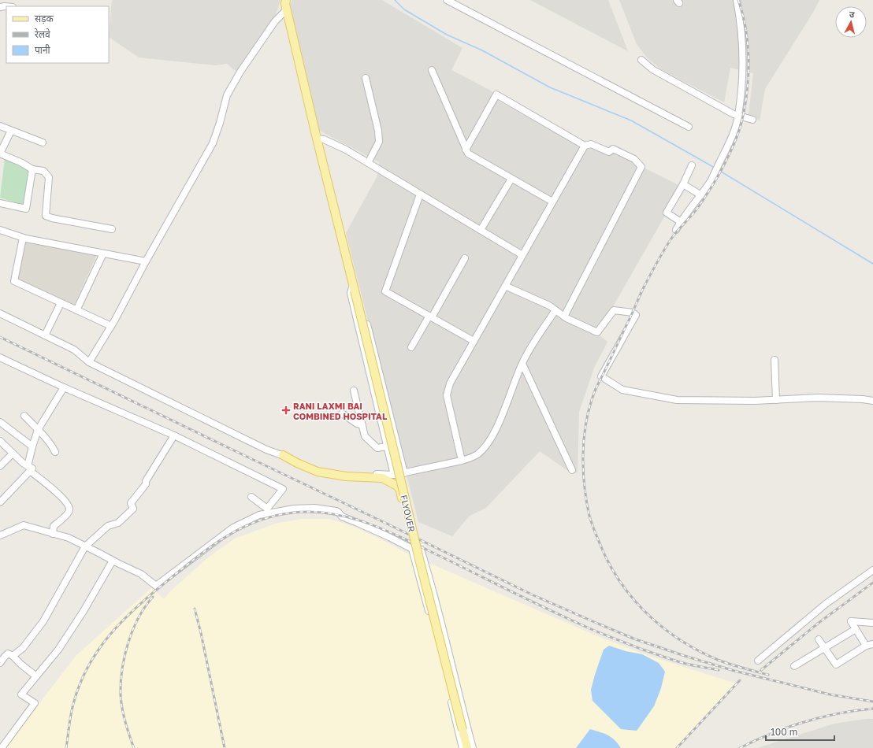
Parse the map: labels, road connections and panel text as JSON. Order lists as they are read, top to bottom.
{
  "streets": {
    "main road": ["FLYOVER"]
  },
  "places": {
    "health": ["RANI LAXMI BAI COMBINED HOSPITAL"]
  },
  "legend": ["सड़क", "रेलवे", "पानी"],
  "scale_bar": "100 m",
  "north": "top"
}
